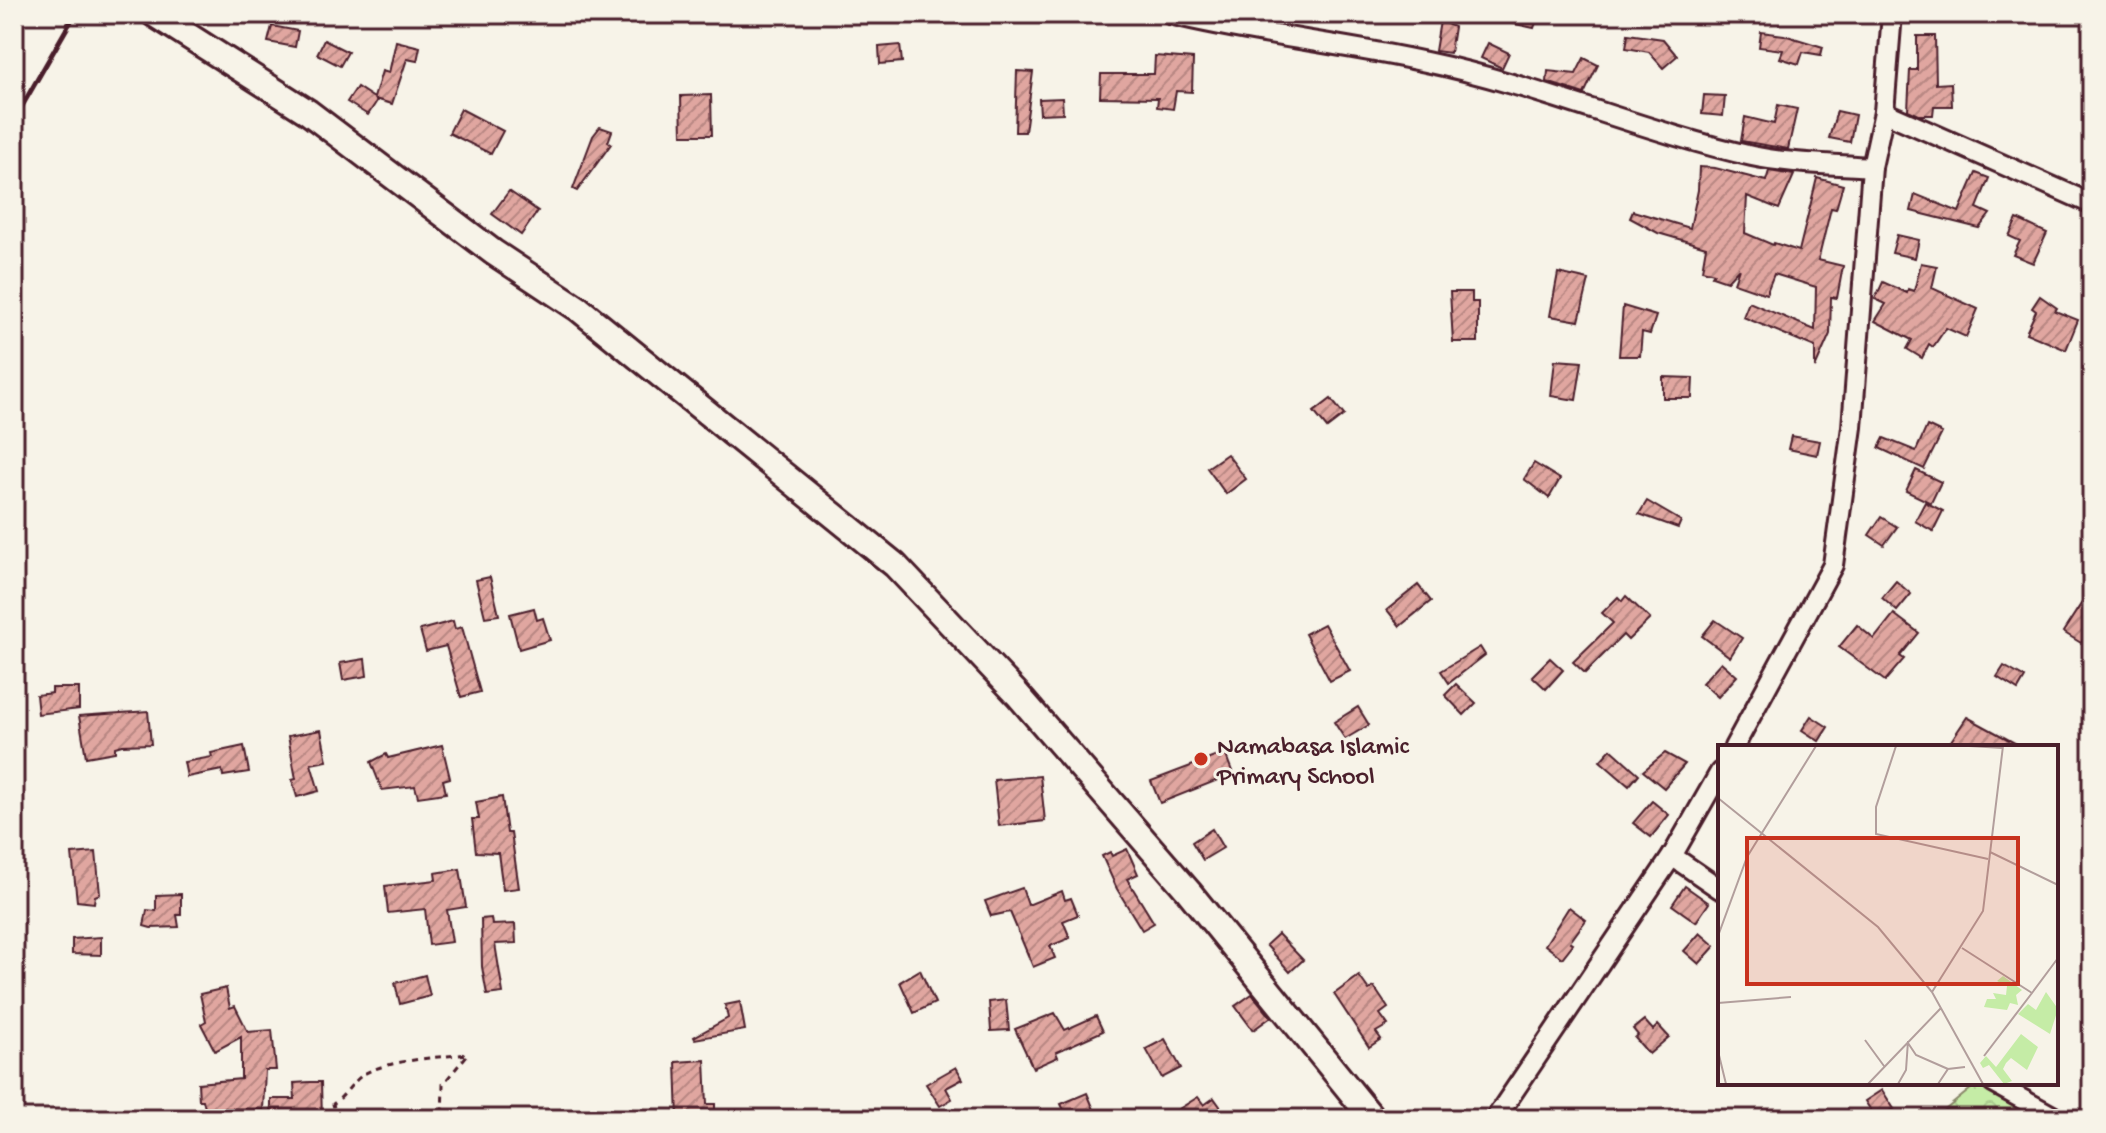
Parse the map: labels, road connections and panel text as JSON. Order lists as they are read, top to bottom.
{
  "places": ["Namabasa Islamic Primary School"]
}
